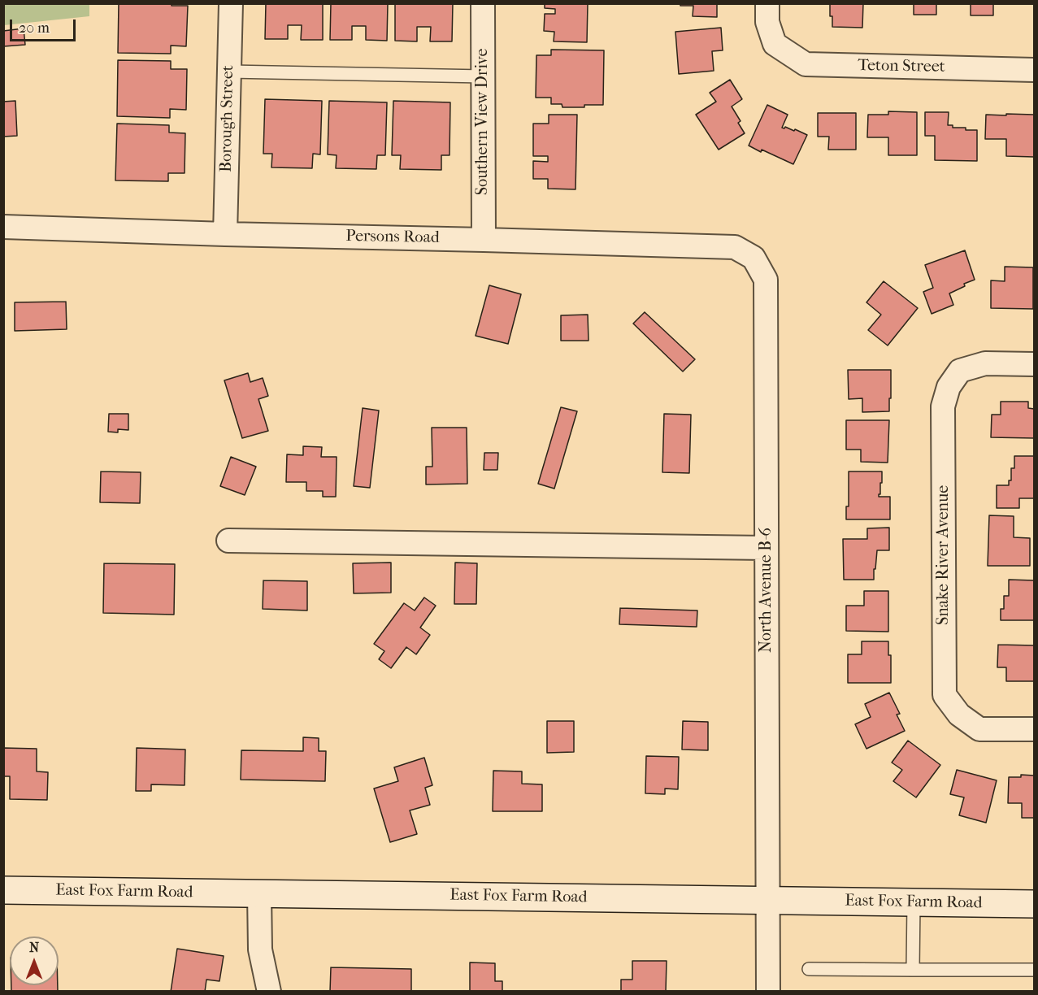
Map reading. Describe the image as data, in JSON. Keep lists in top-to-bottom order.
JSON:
{
  "streets": {
    "main road": ["East Fox Farm Road"],
    "street": [
      "Teton Street",
      "Borough Street",
      "Southern View Drive",
      "Persons Road",
      "Snake River Avenue",
      "North Avenue B-6"
    ]
  },
  "crossings": [
    ["Borough Street", "Persons Road"],
    ["Southern View Drive", "Persons Road"],
    ["Persons Road", "North Avenue B-6"],
    ["North Avenue B-6", "East Fox Farm Road"]
  ],
  "scale_bar": "20 m",
  "north": "top"
}
